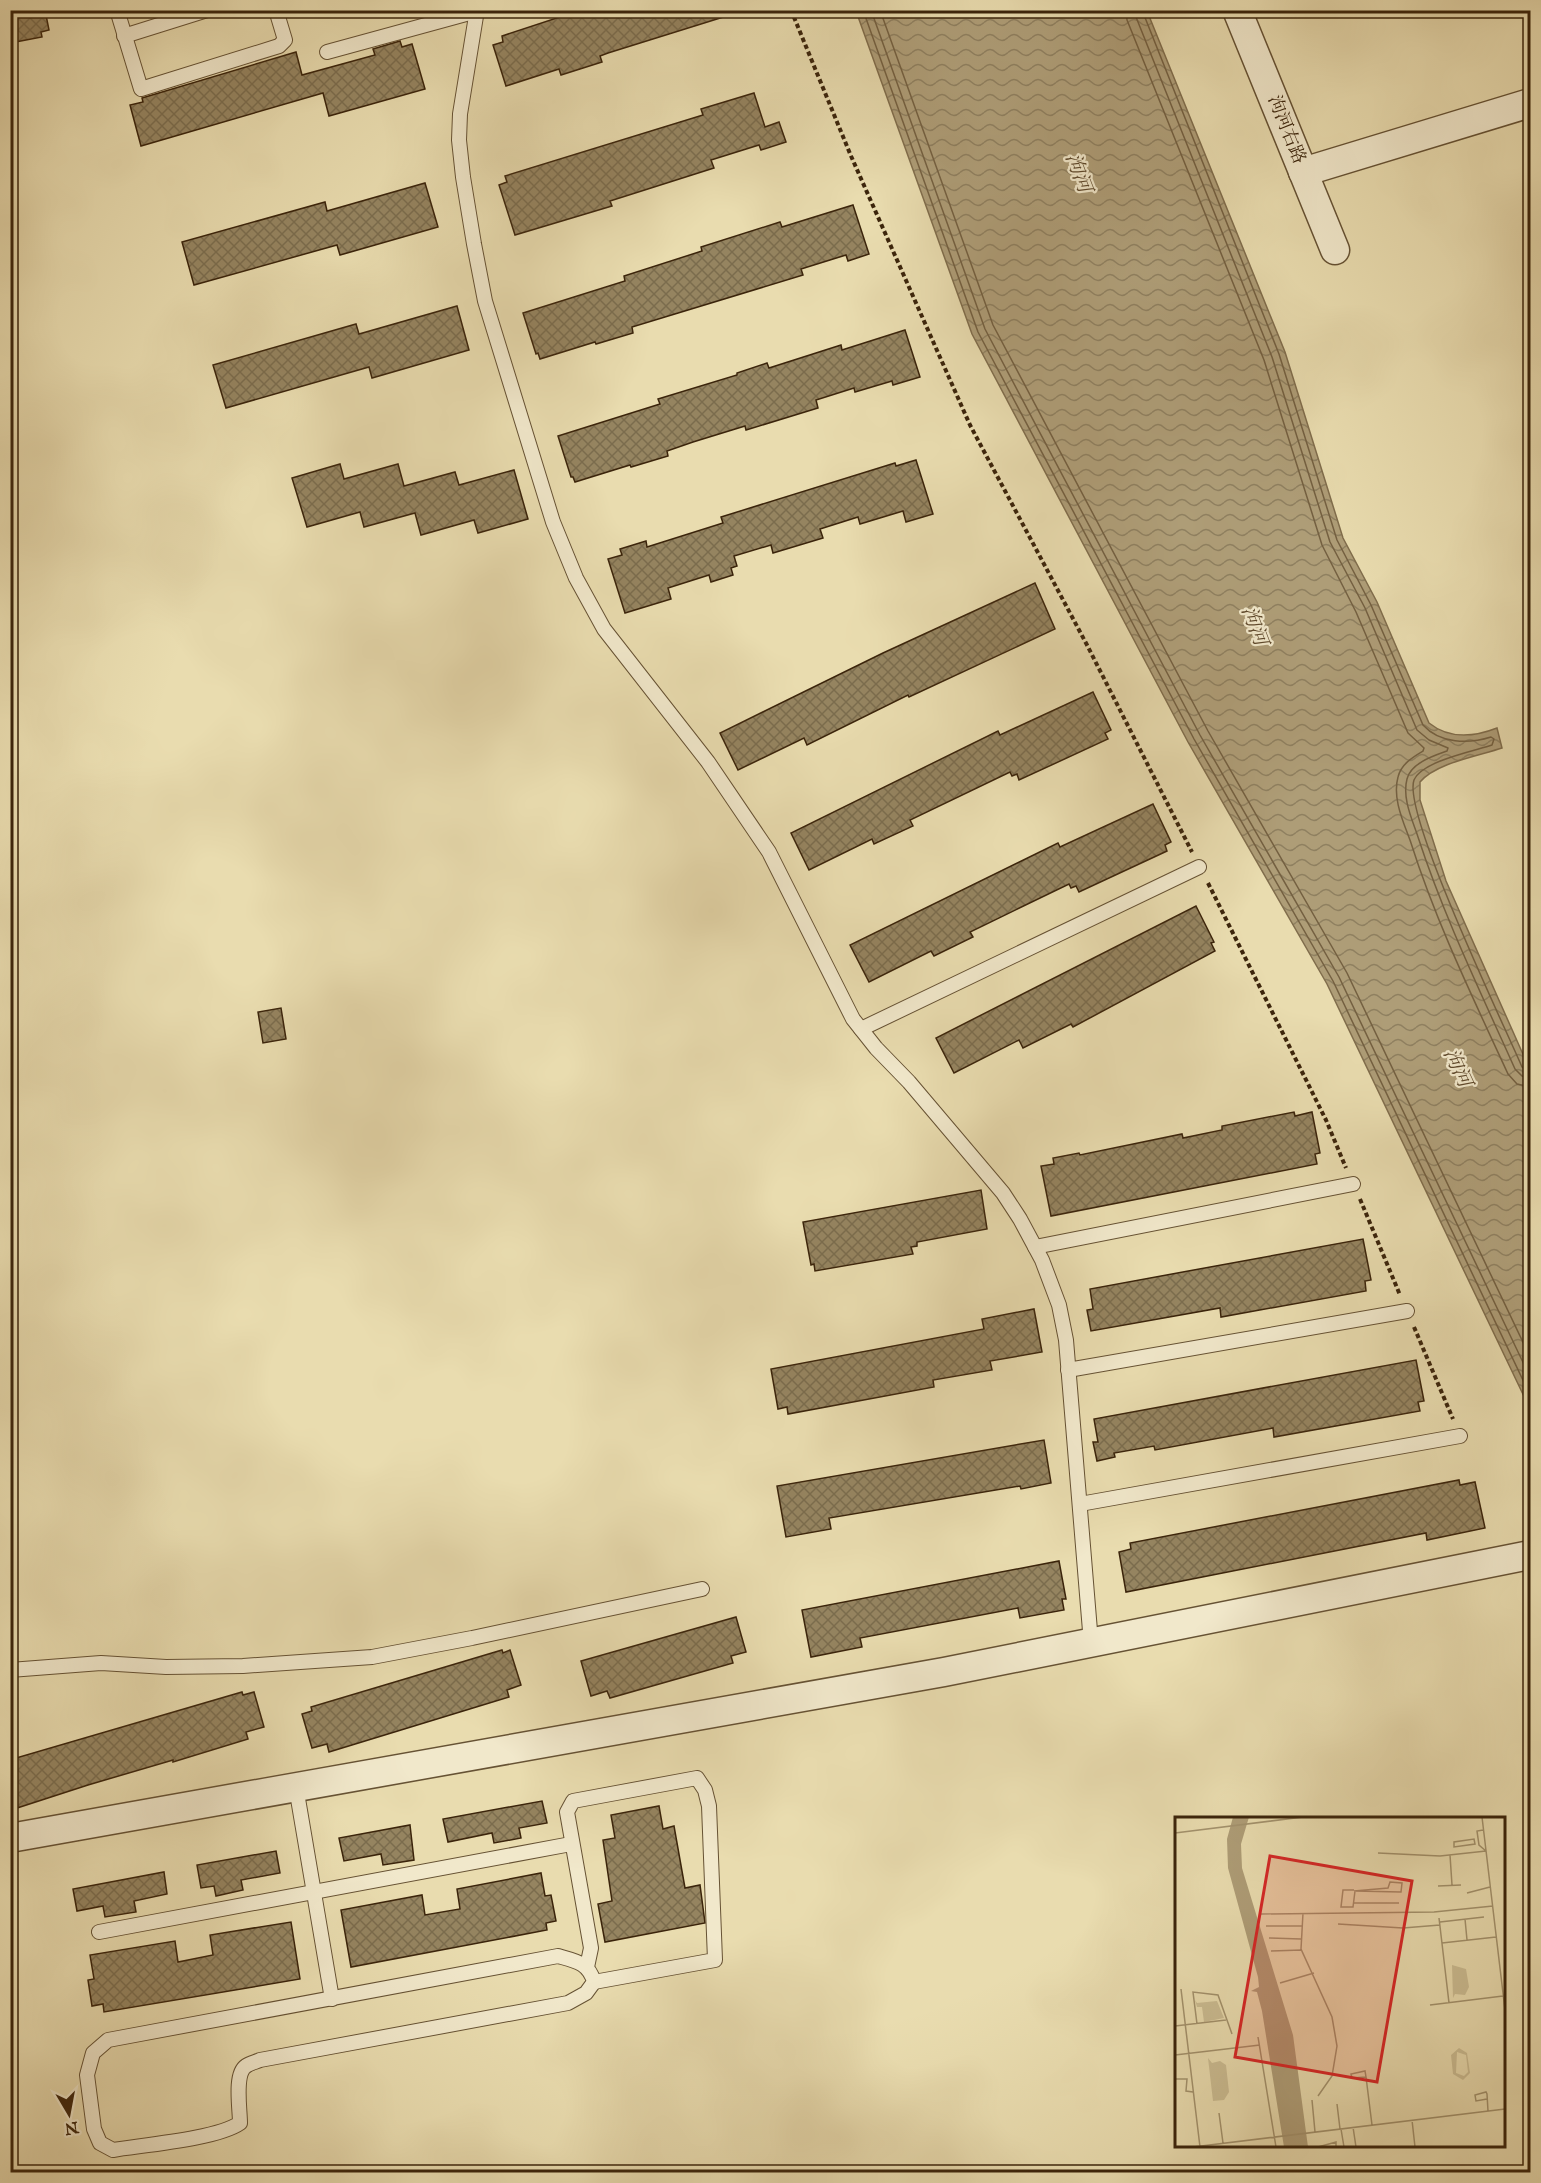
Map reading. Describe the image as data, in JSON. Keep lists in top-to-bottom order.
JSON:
{
  "streets": {
    "street": ["泃河右路"]
  },
  "water": ["泃河"],
  "north": "bottom"
}
